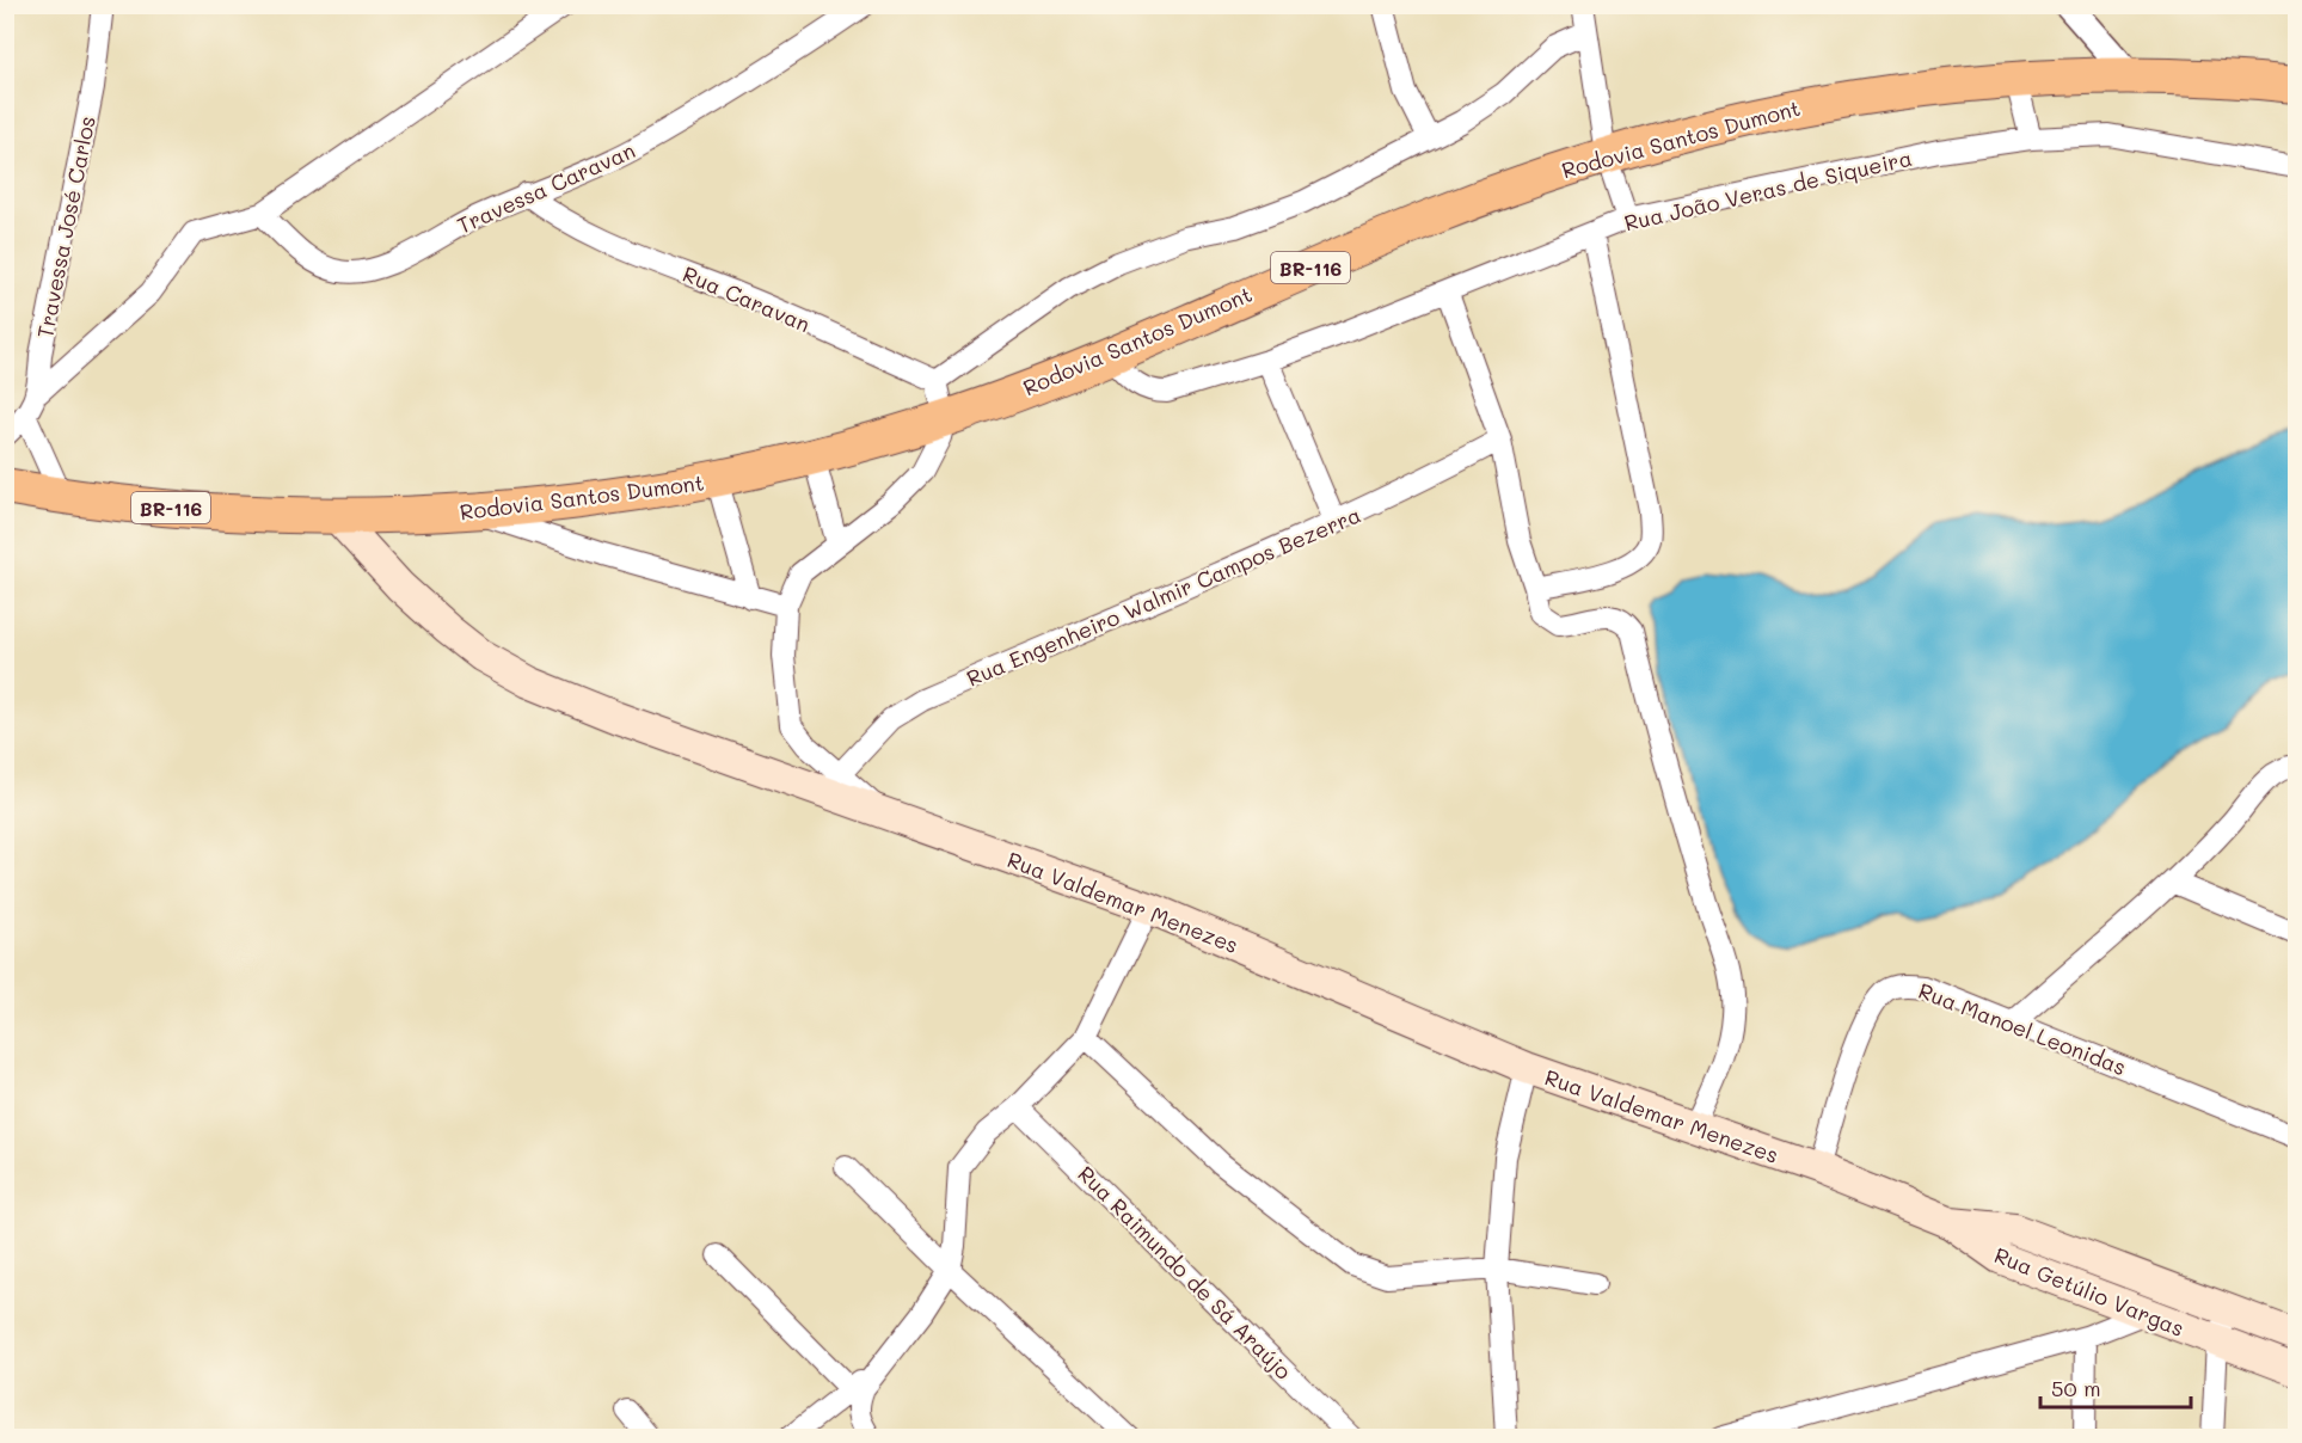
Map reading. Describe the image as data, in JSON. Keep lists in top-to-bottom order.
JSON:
{
  "streets": {
    "highway": ["Rodovia Santos Dumont", "BR-116"],
    "main road": ["Rua Valdemar Menezes", "Rua Getúlio Vargas"],
    "street": [
      "Travessa Caravan",
      "Rua João Veras de Siqueira",
      "Travessa José Carlos",
      "Rua Caravan",
      "Rua Engenheiro Walmir Campos Bezerra",
      "Rua Manoel Leonidas",
      "Rua Raimundo de Sá Araújo"
    ]
  },
  "crossings": [
    ["Rodovia Santos Dumont", "Rua João Veras de Siqueira"],
    ["Rodovia Santos Dumont", "Rua Valdemar Menezes"],
    ["Travessa Caravan", "Rua Caravan"],
    ["Rua Valdemar Menezes", "Rua Manoel Leonidas"],
    ["Rua Valdemar Menezes", "Rua Getúlio Vargas"]
  ],
  "scale_bar": "50 m"
}
